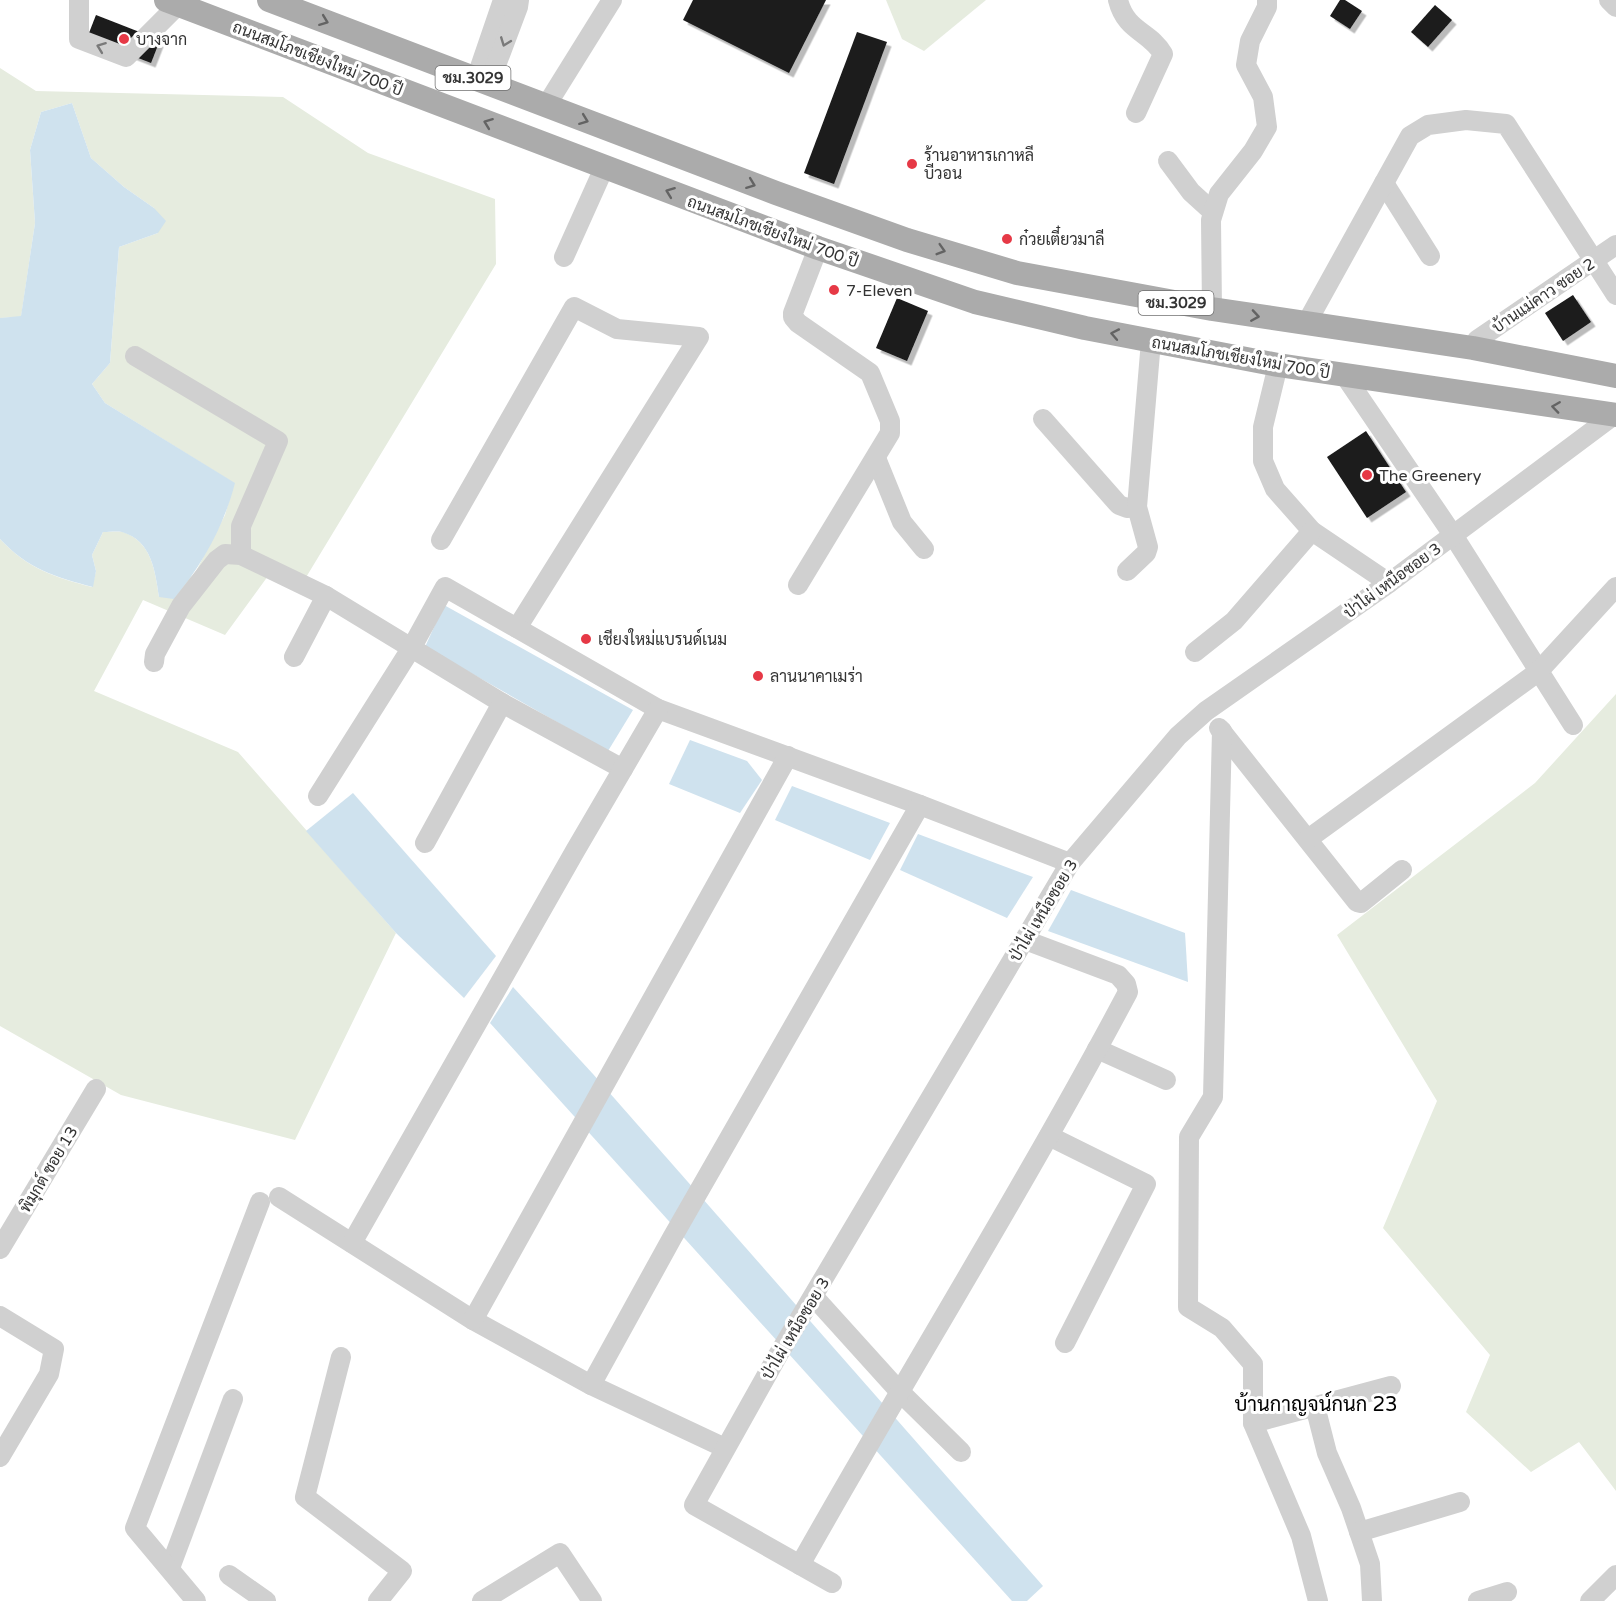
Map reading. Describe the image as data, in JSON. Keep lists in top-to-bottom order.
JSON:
{
  "streets": {
    "main road": ["ถนนสมโภชเชียงใหม่ 700 ปี", "ชม.3029"],
    "street": ["บ้านแม่คาว ซอย 2", "ป่าไผ่ เหนือซอย 3", "พิมุกต์ ซอย 13"]
  },
  "crossings": [
    ["ถนนสมโภชเชียงใหม่ 700 ปี", "ป่าไผ่ เหนือซอย 3"],
    ["ชม.3029", "บ้านแม่คาว ซอย 2"]
  ],
  "districts": ["บ้านกาญจน์กนก 23"],
  "places": [
    "บางจาก",
    "ร้านอาหารเกาหลี บีวอน",
    "ก๋วยเตี๋ยวมาลี",
    "7-Eleven",
    "The Greenery",
    "เชียงใหม่แบรนด์เนม",
    "ลานนาคาเมร่า"
  ]
}
